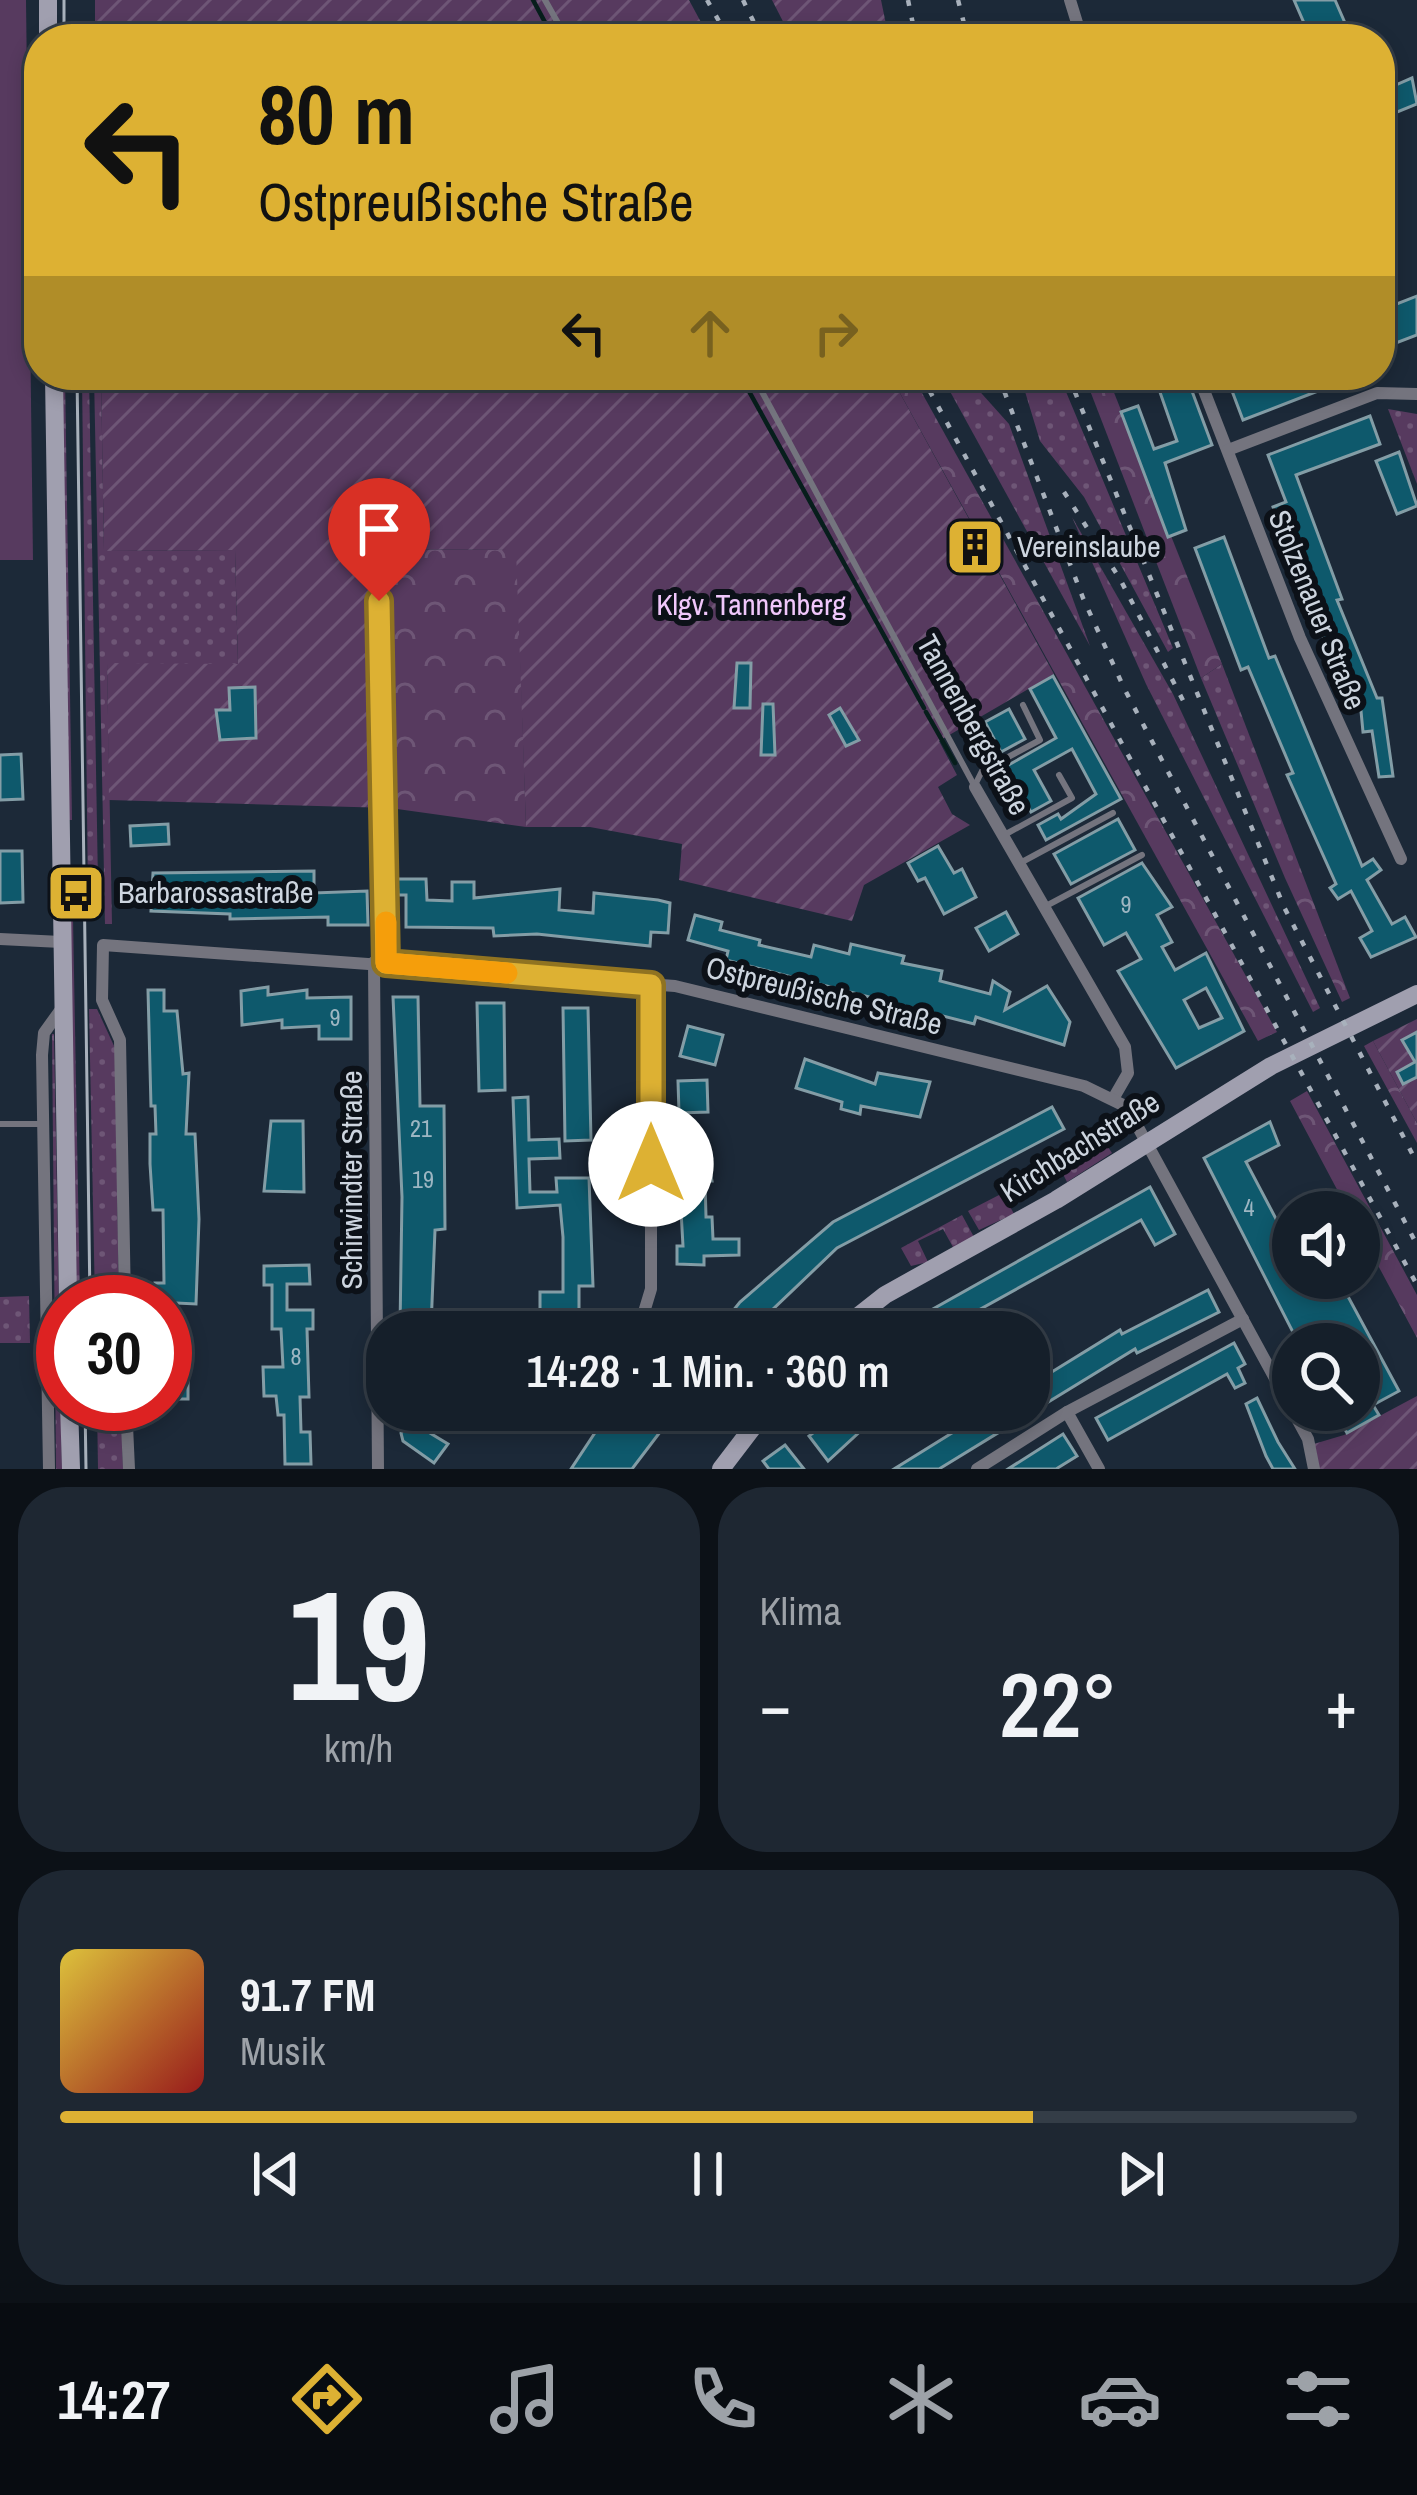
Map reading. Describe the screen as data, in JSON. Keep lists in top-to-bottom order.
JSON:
{
  "streets": {
    "main road": ["Kirchbachstraße"],
    "street": [
      "Stolzenauer Straße",
      "Tannenbergstraße",
      "Ostpreußische Straße",
      "Schirwindter Straße"
    ]
  },
  "crossings": [
    ["Tannenbergstraße", "Ostpreußische Straße"],
    ["Ostpreußische Straße", "Schirwindter Straße"]
  ],
  "parks": ["Klgv. Tannenberg"],
  "places": {
    "building": ["Vereinslaube"],
    "bus stop": ["Barbarossastraße"]
  },
  "house_numbers": [
    "9",
    "9",
    "21",
    "19",
    "4",
    "8"
  ],
  "page": {
    "turn": ["80 m", "Ostpreußische Straße"],
    "limit": "30",
    "trip": "14:28 · 1 Min. · 360 m",
    "tile": [
      ["19", "km/h"],
      "Klima"
    ],
    "heat": ["−", "22°", "+"],
    "song": ["91.7 FM", "Musik"],
    "tabs": "14:27"
  }
}
